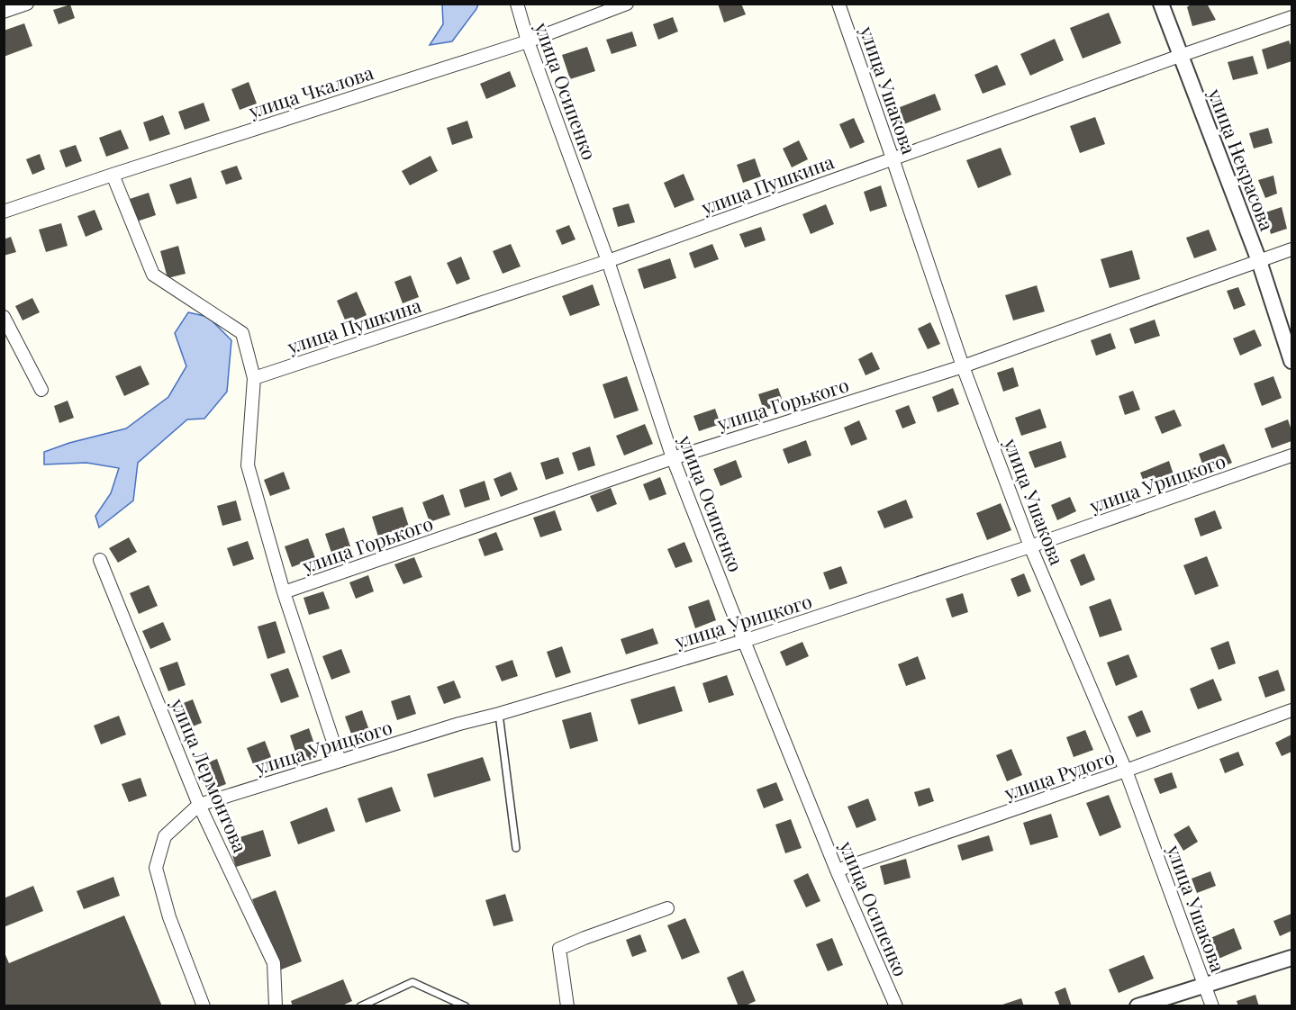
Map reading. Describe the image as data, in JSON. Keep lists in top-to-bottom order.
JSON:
{
  "streets": {
    "street": [
      "улица Ушакова",
      "улица Чкалова",
      "улица Осипенко",
      "улица Некрасова",
      "улица Пушкина",
      "улица Горького",
      "улица Урицкого",
      "улица Рудого",
      "улица Лермонтова"
    ]
  },
  "crossings": [
    ["улица Ушакова", "улица Пушкина"],
    ["улица Ушакова", "улица Горького"],
    ["улица Ушакова", "улица Урицкого"],
    ["улица Ушакова", "улица Рудого"],
    ["улица Чкалова", "улица Осипенко"],
    ["улица Осипенко", "улица Пушкина"],
    ["улица Осипенко", "улица Горького"],
    ["улица Осипенко", "улица Урицкого"],
    ["улица Осипенко", "улица Рудого"],
    ["улица Некрасова", "улица Пушкина"],
    ["улица Некрасова", "улица Горького"],
    ["улица Урицкого", "улица Лермонтова"]
  ]
}
